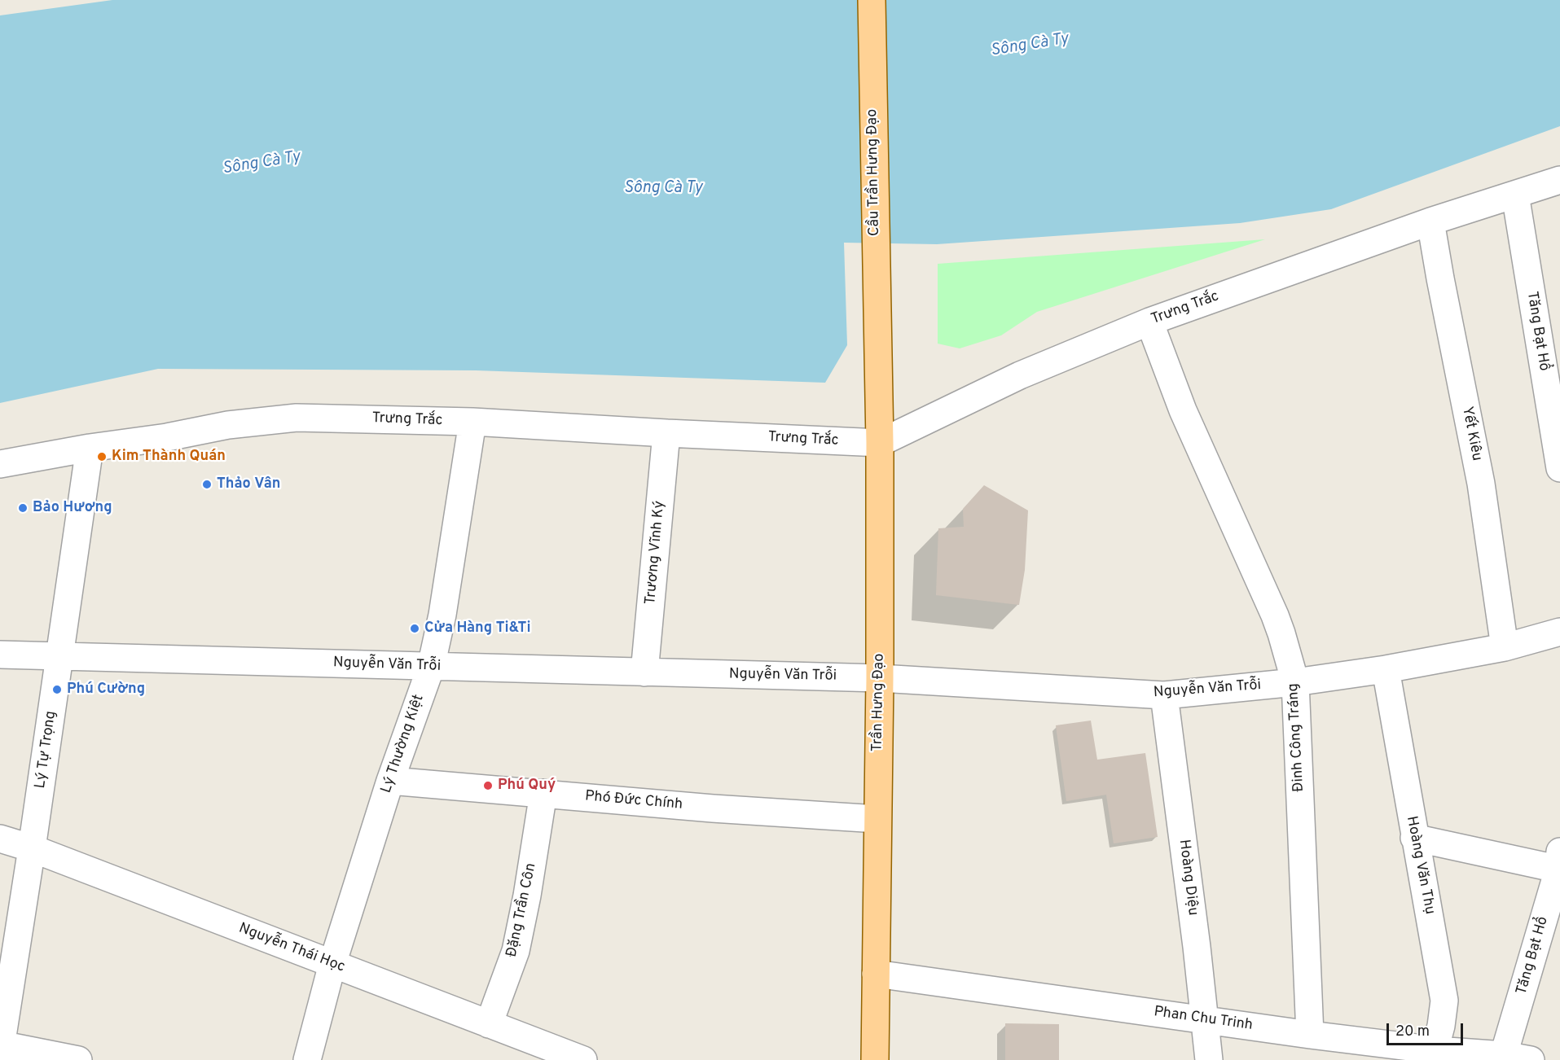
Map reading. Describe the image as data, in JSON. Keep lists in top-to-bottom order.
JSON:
{
  "streets": {
    "main road": ["Cầu Trần Hưng Đạo", "Trần Hưng Đạo"],
    "street": [
      "Trưng Trắc",
      "Tăng Bạt Hổ",
      "Yết Kiêu",
      "Trương Vĩnh Ký",
      "Nguyễn Văn Trỗi",
      "Đinh Công Tráng",
      "Lý Thường Kiệt",
      "Lý Tự Trọng",
      "Phó Đức Chính",
      "Hoàng Văn Thụ",
      "Hoàng Diệu",
      "Đặng Trần Côn",
      "Nguyễn Thái Học",
      "Phan Chu Trinh"
    ]
  },
  "crossings": [
    ["Cầu Trần Hưng Đạo", "Trần Hưng Đạo"],
    ["Trưng Trắc", "Tăng Bạt Hổ"],
    ["Trưng Trắc", "Yết Kiêu"],
    ["Trưng Trắc", "Trương Vĩnh Ký"],
    ["Trưng Trắc", "Trần Hưng Đạo"],
    ["Trưng Trắc", "Đinh Công Tráng"],
    ["Trưng Trắc", "Lý Thường Kiệt"],
    ["Trưng Trắc", "Lý Tự Trọng"],
    ["Tăng Bạt Hổ", "Phan Chu Trinh"],
    ["Yết Kiêu", "Nguyễn Văn Trỗi"],
    ["Trương Vĩnh Ký", "Nguyễn Văn Trỗi"],
    ["Nguyễn Văn Trỗi", "Trần Hưng Đạo"],
    ["Nguyễn Văn Trỗi", "Đinh Công Tráng"],
    ["Nguyễn Văn Trỗi", "Lý Thường Kiệt"],
    ["Nguyễn Văn Trỗi", "Lý Tự Trọng"],
    ["Nguyễn Văn Trỗi", "Hoàng Văn Thụ"],
    ["Nguyễn Văn Trỗi", "Hoàng Diệu"],
    ["Trần Hưng Đạo", "Phó Đức Chính"],
    ["Trần Hưng Đạo", "Phan Chu Trinh"],
    ["Đinh Công Tráng", "Phan Chu Trinh"],
    ["Lý Thường Kiệt", "Phó Đức Chính"],
    ["Lý Thường Kiệt", "Nguyễn Thái Học"],
    ["Lý Tự Trọng", "Nguyễn Thái Học"],
    ["Phó Đức Chính", "Đặng Trần Côn"],
    ["Hoàng Văn Thụ", "Phan Chu Trinh"],
    ["Hoàng Diệu", "Phan Chu Trinh"],
    ["Đặng Trần Côn", "Nguyễn Thái Học"]
  ],
  "water": ["Sông Cà Ty"],
  "places": [
    "Kim Thành Quán",
    "Thảo Vân",
    "Bảo Hương",
    "Cửa Hàng Ti&Ti",
    "Phú Cường",
    "Phú Quý"
  ],
  "scale_bar": "20 m"
}
